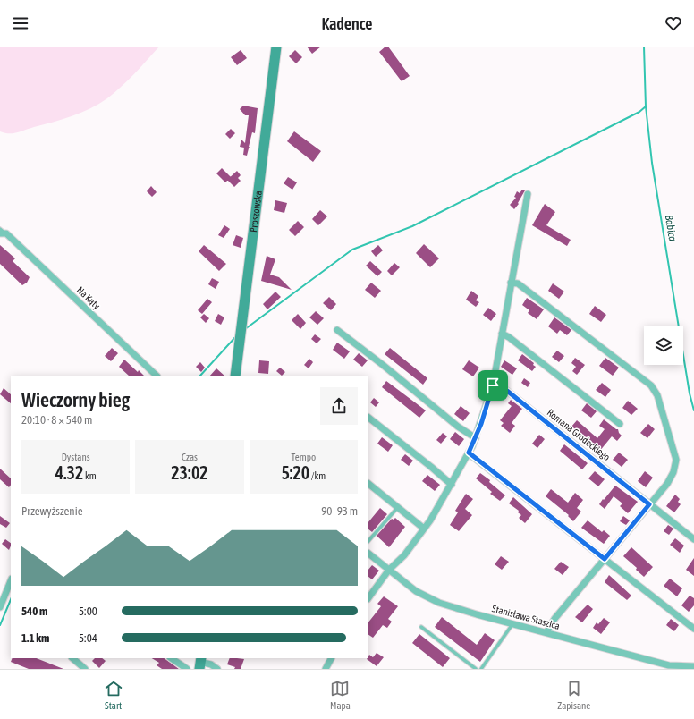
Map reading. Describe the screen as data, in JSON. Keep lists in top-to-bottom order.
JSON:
{
  "streets": {
    "main road": ["Proszowska"],
    "street": ["Na Kąty", "Romana Grodeckiego", "Stanisława Staszica"]
  },
  "water": ["Babica"],
  "page": {
    "header": "Kadence",
    "heading": ["Wieczorny bieg", "20:10 · 8 × 540 m"],
    "stats": [
      ["Dystans", "4.32 km"],
      ["Czas", "23:02"],
      ["Tempo", "5:20 /km"]
    ],
    "chart": ["Przewyższenie", "90–93 m"],
    "list": [
      {
        "name": "540 m",
        "note": "5:00"
      },
      {
        "name": "1.1 km",
        "note": "5:04"
      }
    ],
    "tabs": ["Start", "Mapa", "Zapisane"]
  }
}
